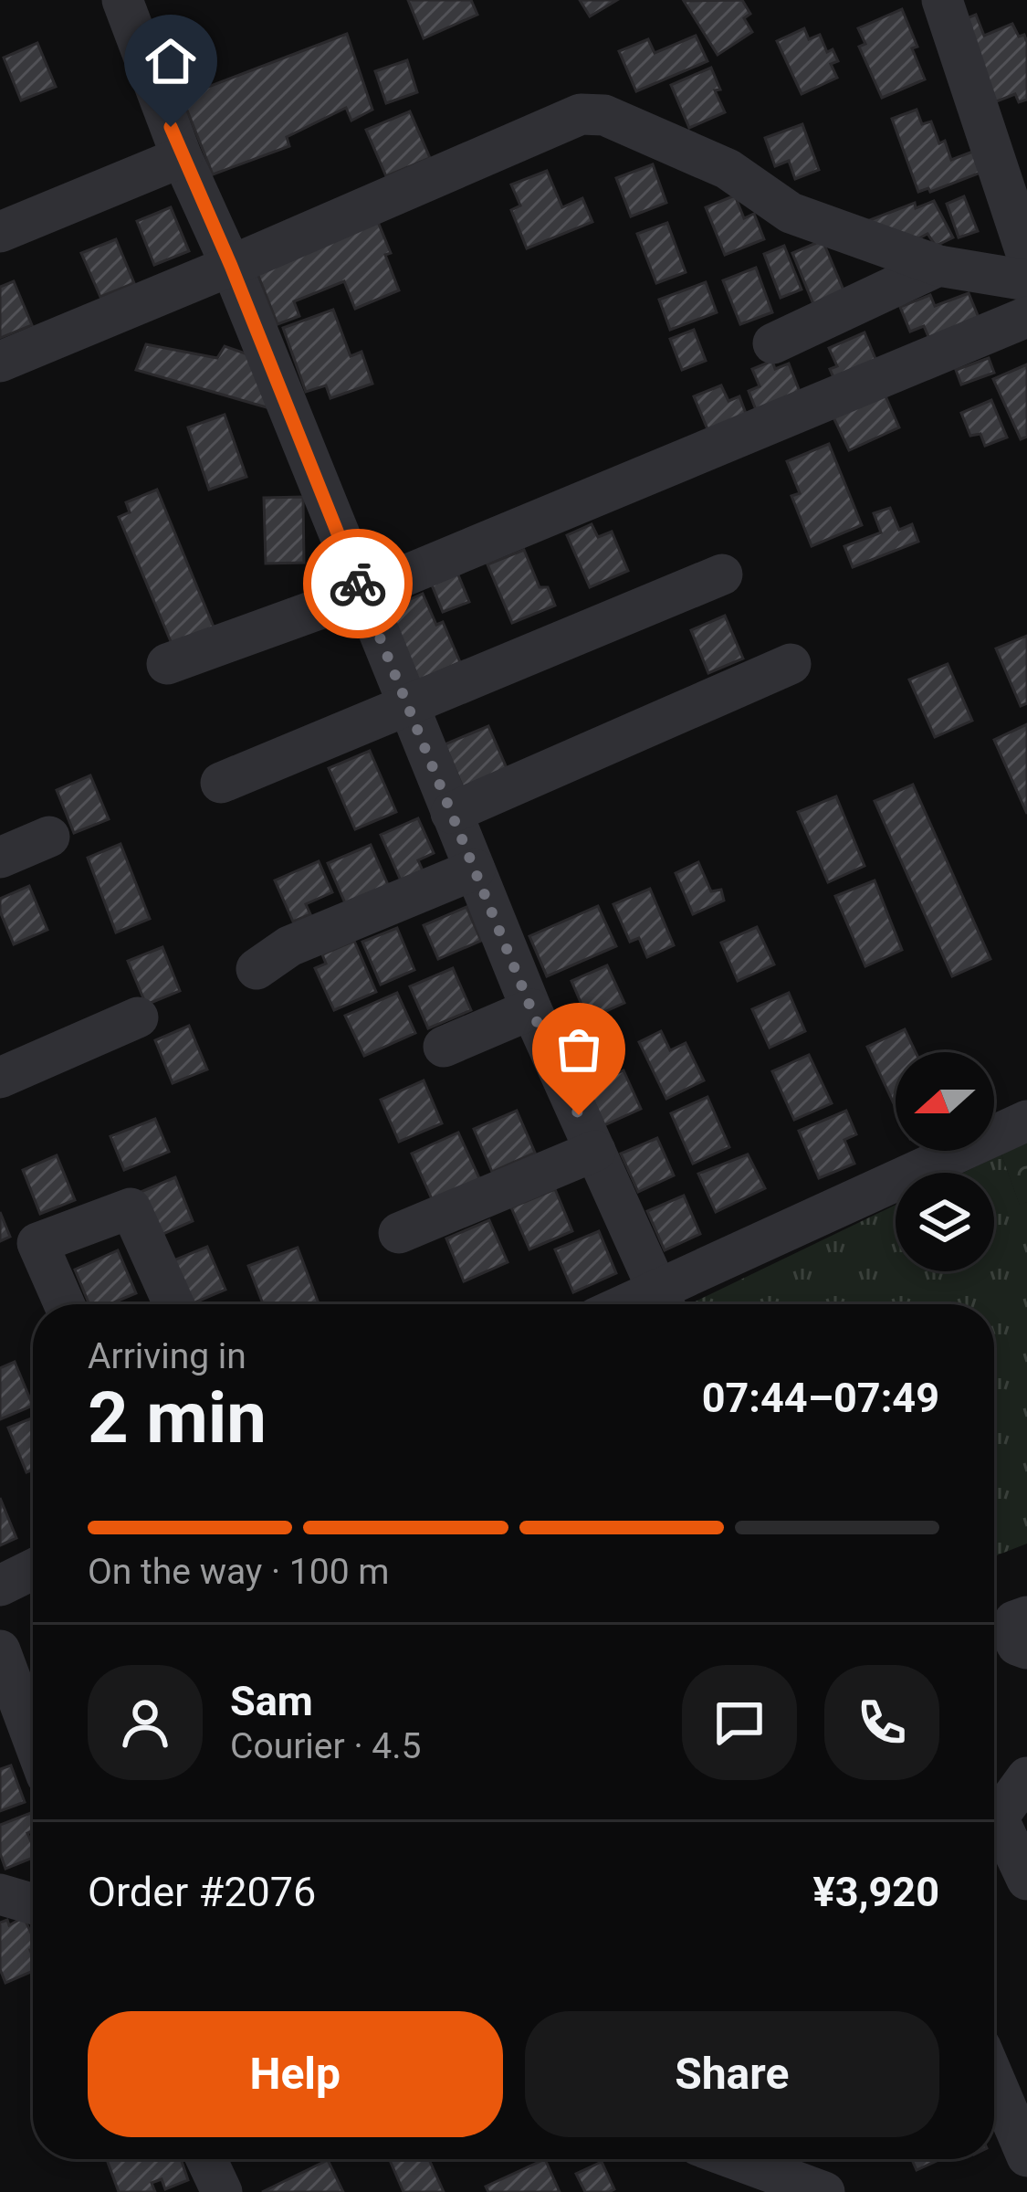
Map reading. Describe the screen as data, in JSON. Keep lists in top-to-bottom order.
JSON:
{
  "north": "left",
  "page": {
    "heading": ["2 min", "Arriving in", "07:44–07:49"],
    "panel": [
      "Sam",
      "Courier · 4.5",
      "Order #2076",
      "¥3,920"
    ],
    "bar": "On the way · 100 m",
    "buttons": ["Help", "Share"]
  }
}
